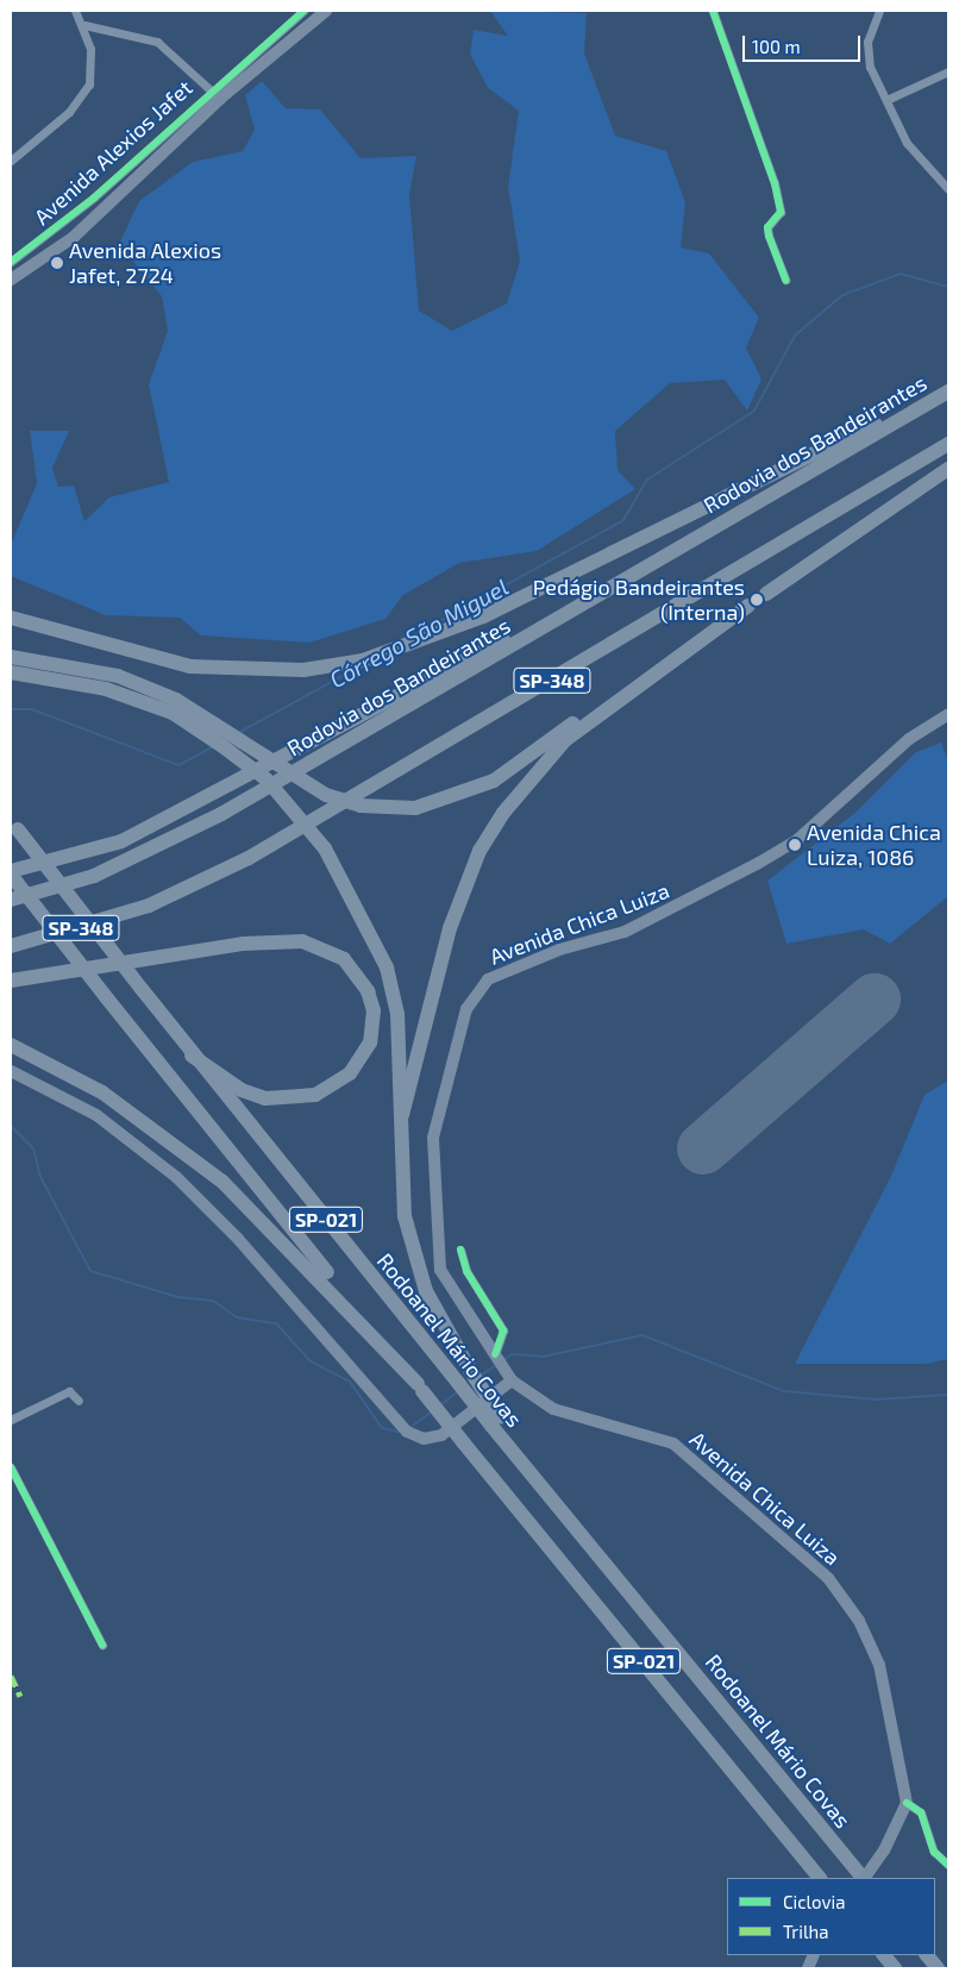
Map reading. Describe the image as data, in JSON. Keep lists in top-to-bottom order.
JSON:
{
  "streets": {
    "highway": [
      "Rodovia dos Bandeirantes",
      "SP-348",
      "SP-021",
      "Rodoanel Mário Covas"
    ],
    "main road": ["Avenida Alexios Jafet", "Avenida Chica Luiza"]
  },
  "water": ["Córrego São Miguel"],
  "places": ["Avenida Alexios Jafet, 2724", "Pedágio Bandeirantes (Interna)", "Avenida Chica Luiza, 1086"],
  "legend": ["Ciclovia", "Trilha"],
  "scale_bar": "100 m"
}
